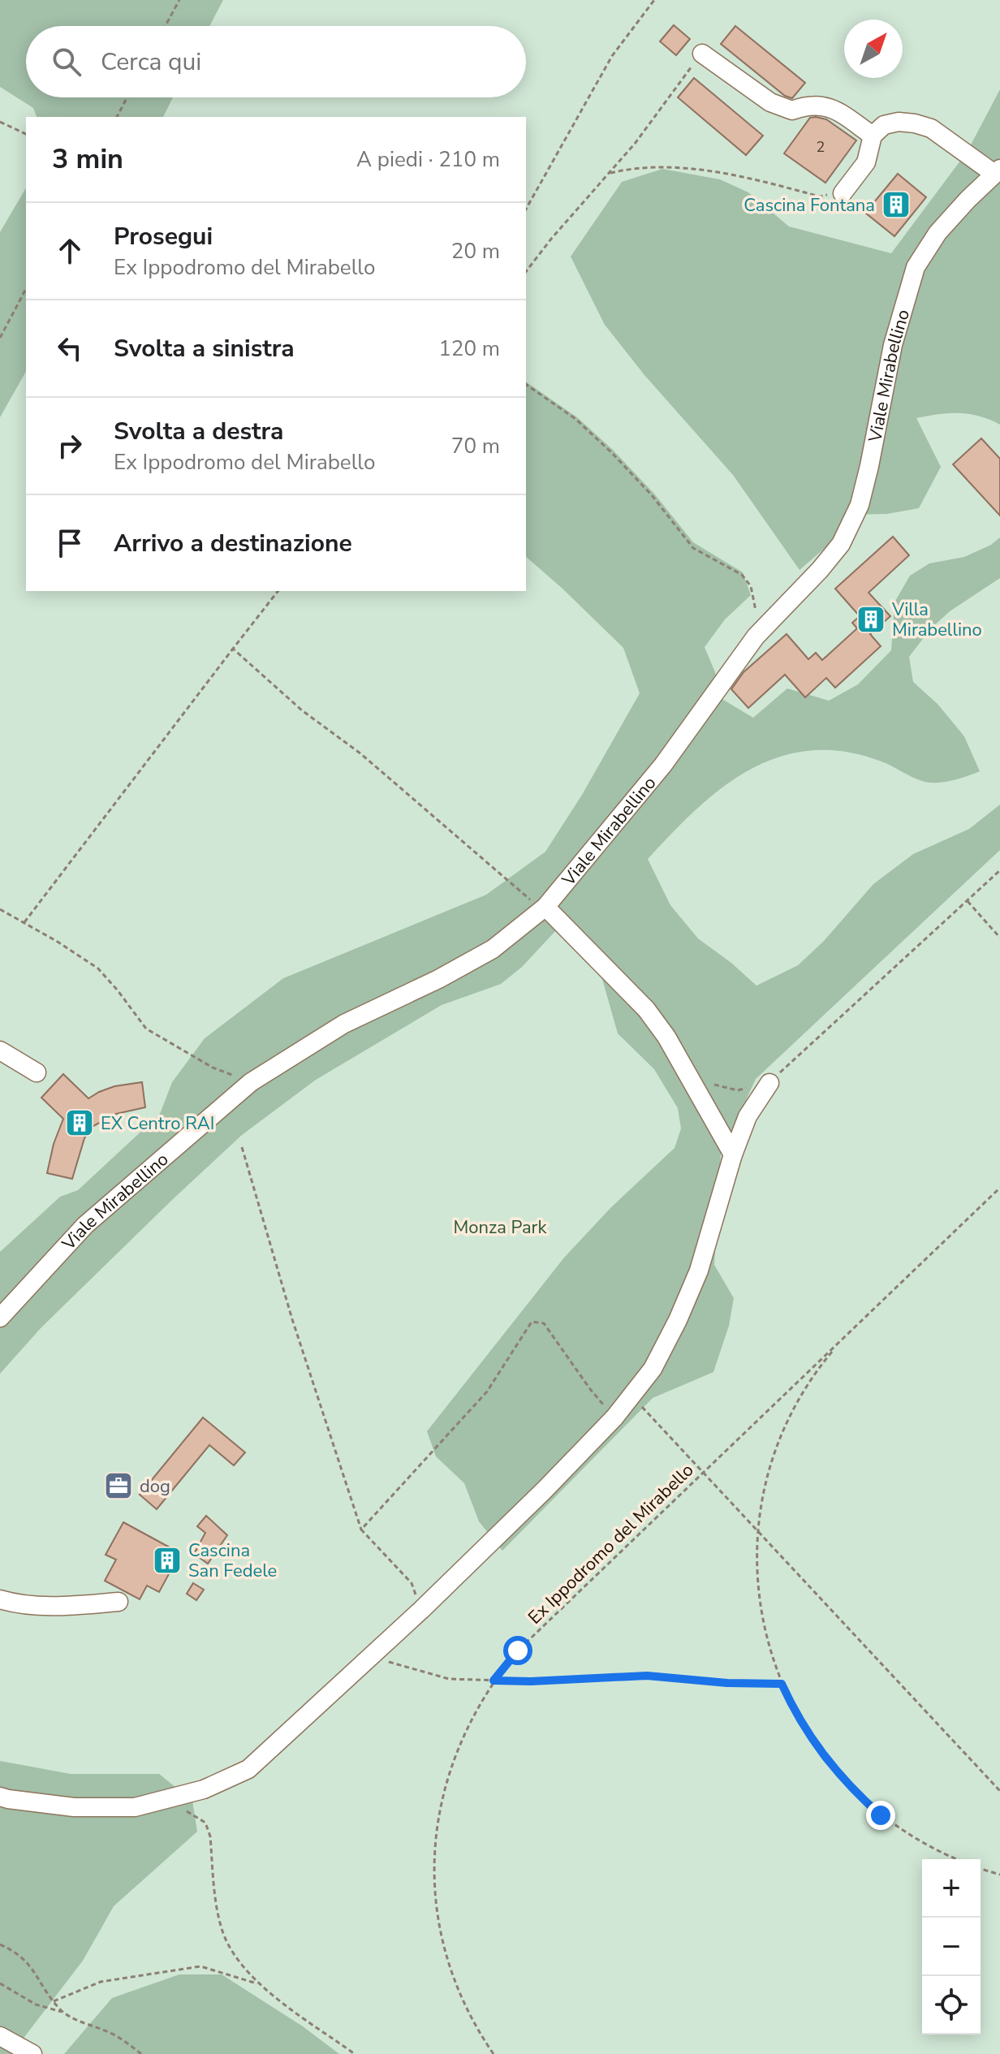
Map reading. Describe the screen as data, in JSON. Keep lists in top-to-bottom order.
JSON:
{
  "streets": {
    "lane": ["Viale Mirabellino"],
    "path": ["Ex Ippodromo del Mirabello"]
  },
  "parks": ["Monza Park"],
  "places": {
    "building": [
      "Cascina Fontana",
      "Villa Mirabellino",
      "EX Centro RAI",
      "Cascina San Fedele"
    ],
    "office": ["dog"]
  },
  "house_numbers": ["2"],
  "north": "top right",
  "page": {
    "search": "Cerca qui",
    "heading": ["3 min", "A piedi · 210 m"],
    "list": [
      ["Prosegui", "Ex Ippodromo del Mirabello", "20 m"],
      ["Svolta a sinistra", "120 m"],
      ["Svolta a destra", "Ex Ippodromo del Mirabello", "70 m"],
      "Arrivo a destinazione"
    ],
    "map_buttons": ["+", "−"]
  }
}
